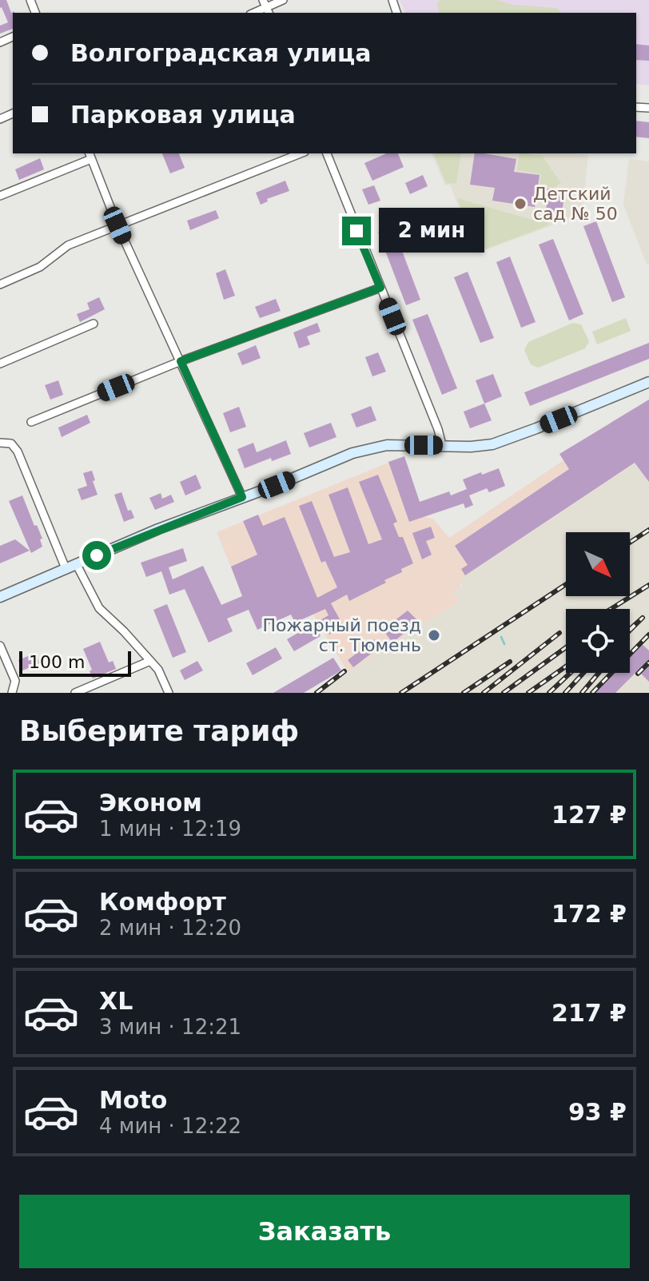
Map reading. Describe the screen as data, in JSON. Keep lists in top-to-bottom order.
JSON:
{
  "places": ["Детский сад № 50", "Пожарный поезд ст. Тюмень"],
  "scale_bar": "100 m",
  "north": "bottom right",
  "page": {
    "banner": ["Волгоградская улица", "Парковая улица"],
    "bubble": "2 мин",
    "scale": "100 m",
    "heading": "Выберите тариф",
    "list": [
      {
        "name": "Эконом",
        "note": "1 мин · 12:19",
        "value": "127 ₽"
      },
      {
        "name": "Комфорт",
        "note": "2 мин · 12:20",
        "value": "172 ₽"
      },
      {
        "name": "XL",
        "note": "3 мин · 12:21",
        "value": "217 ₽"
      },
      {
        "name": "Moto",
        "note": "4 мин · 12:22",
        "value": "93 ₽"
      }
    ],
    "buttons": "Заказать"
  }
}
